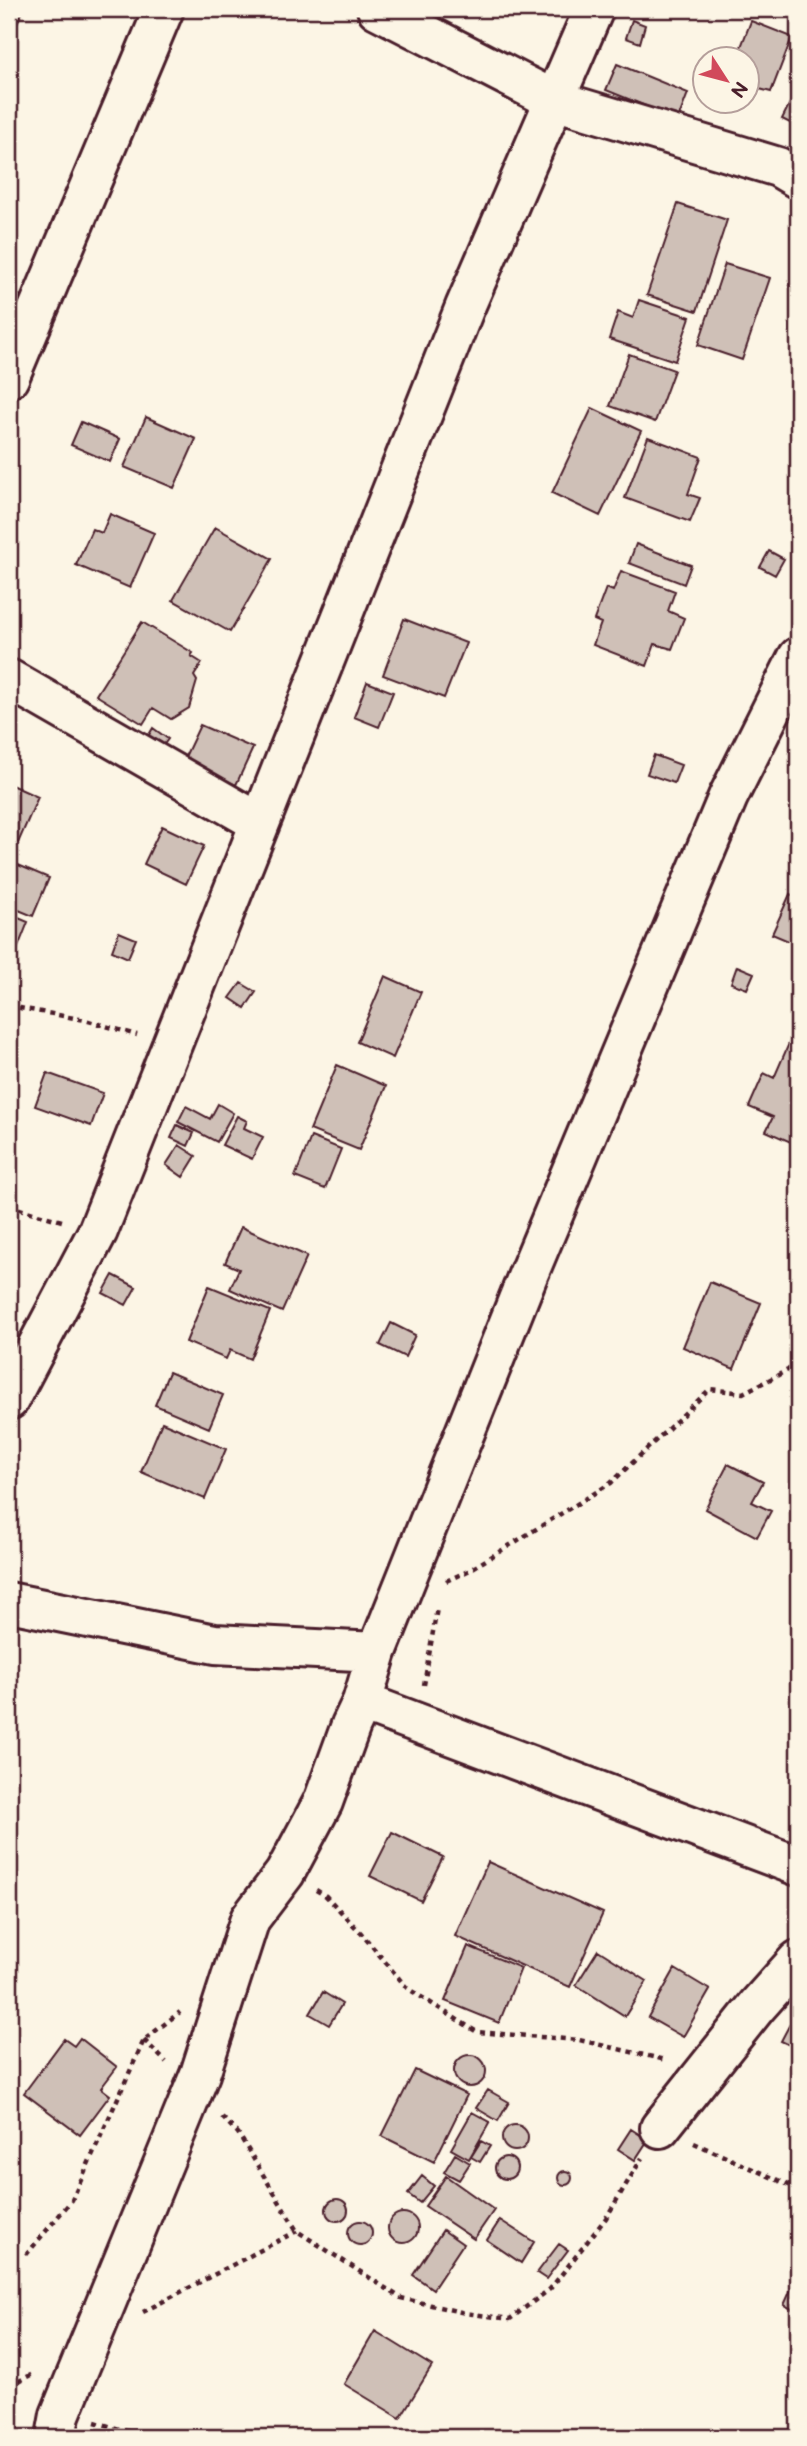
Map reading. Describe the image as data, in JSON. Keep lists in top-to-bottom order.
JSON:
{
  "north": "bottom right"
}
